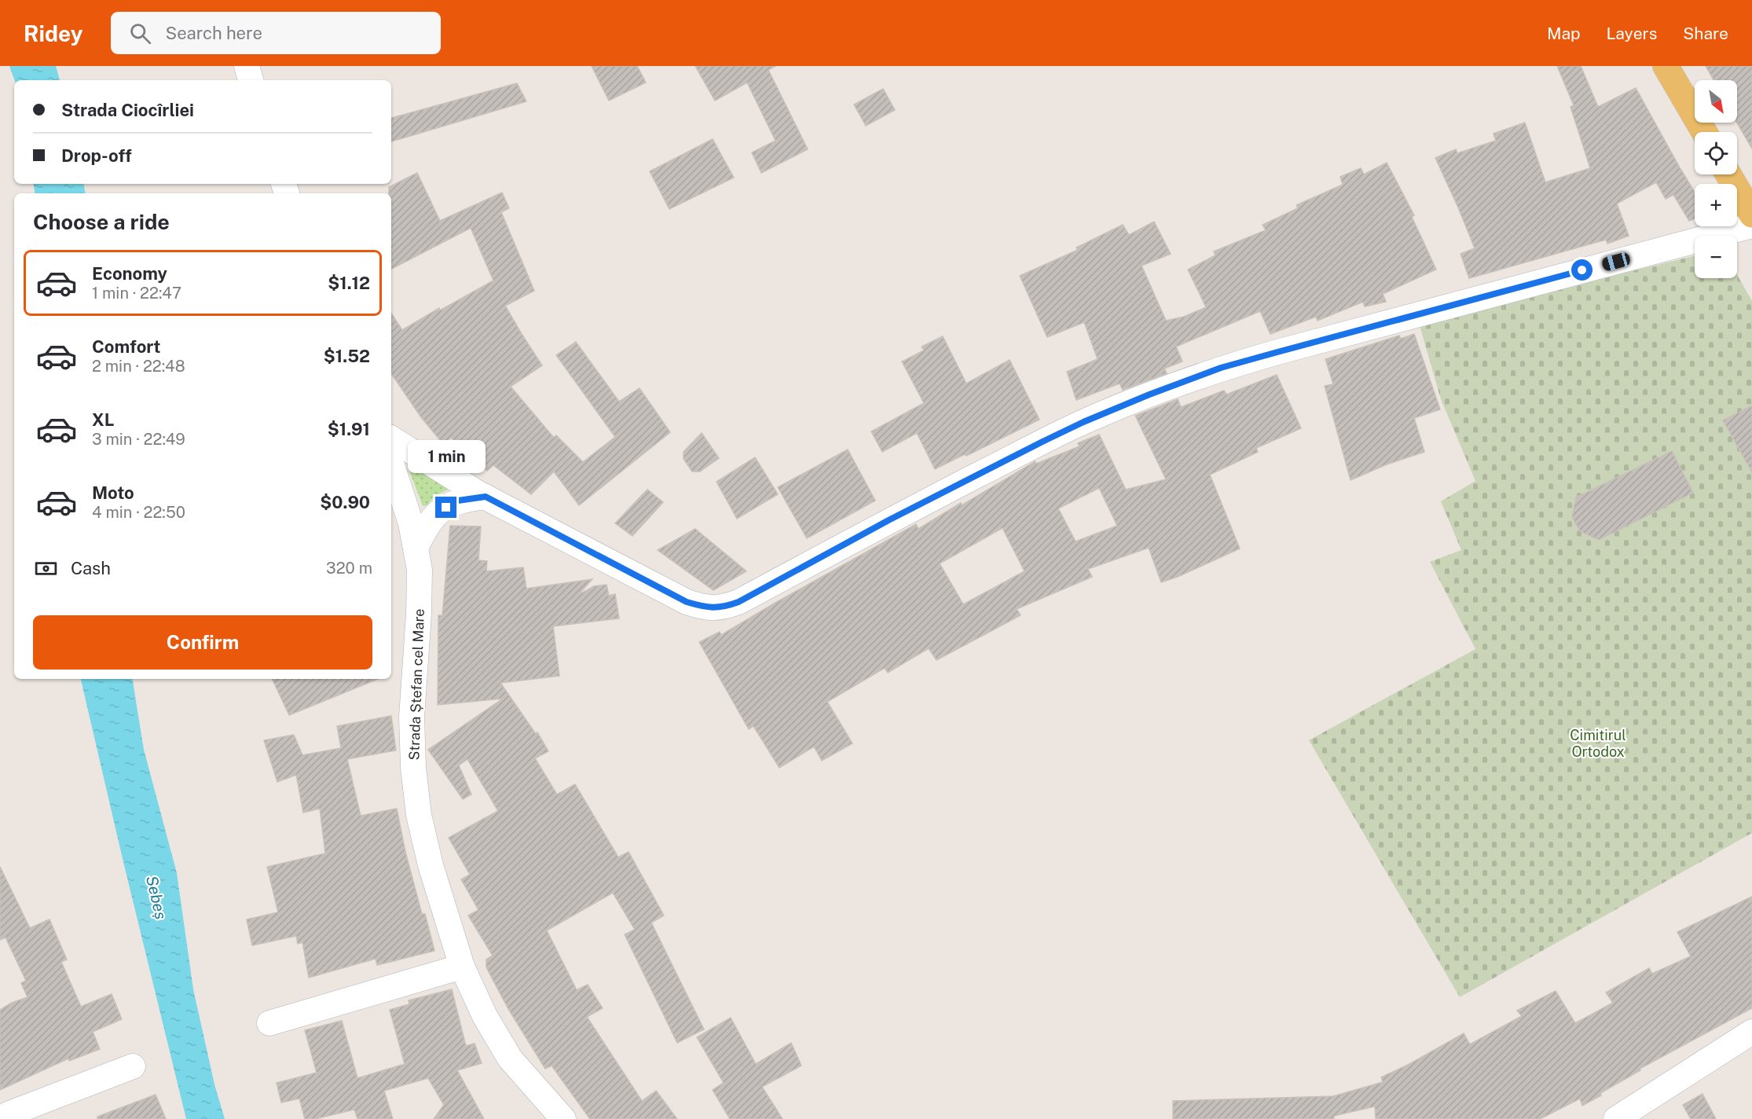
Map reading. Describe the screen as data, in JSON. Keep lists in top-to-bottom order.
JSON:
{
  "streets": {
    "street": ["Strada Ștefan cel Mare"]
  },
  "water": ["Sebeș"],
  "parks": ["Cimitirul Ortodox"],
  "north": "bottom right",
  "page": {
    "header": "Ridey",
    "search": "Search here",
    "nav": ["Map", "Layers", "Share"],
    "map_buttons": ["+", "−"],
    "banner": ["Strada Ciocîrliei", "Drop-off"],
    "heading": "Choose a ride",
    "list": [
      {
        "name": "Economy",
        "note": "1 min · 22:47",
        "value": "$1.12"
      },
      {
        "name": "Comfort",
        "note": "2 min · 22:48",
        "value": "$1.52"
      },
      {
        "name": "XL",
        "note": "3 min · 22:49",
        "value": "$1.91"
      },
      {
        "name": "Moto",
        "note": "4 min · 22:50",
        "value": "$0.90"
      }
    ],
    "bubble": "1 min",
    "pay": ["Cash", "320 m"],
    "buttons": "Confirm"
  }
}
